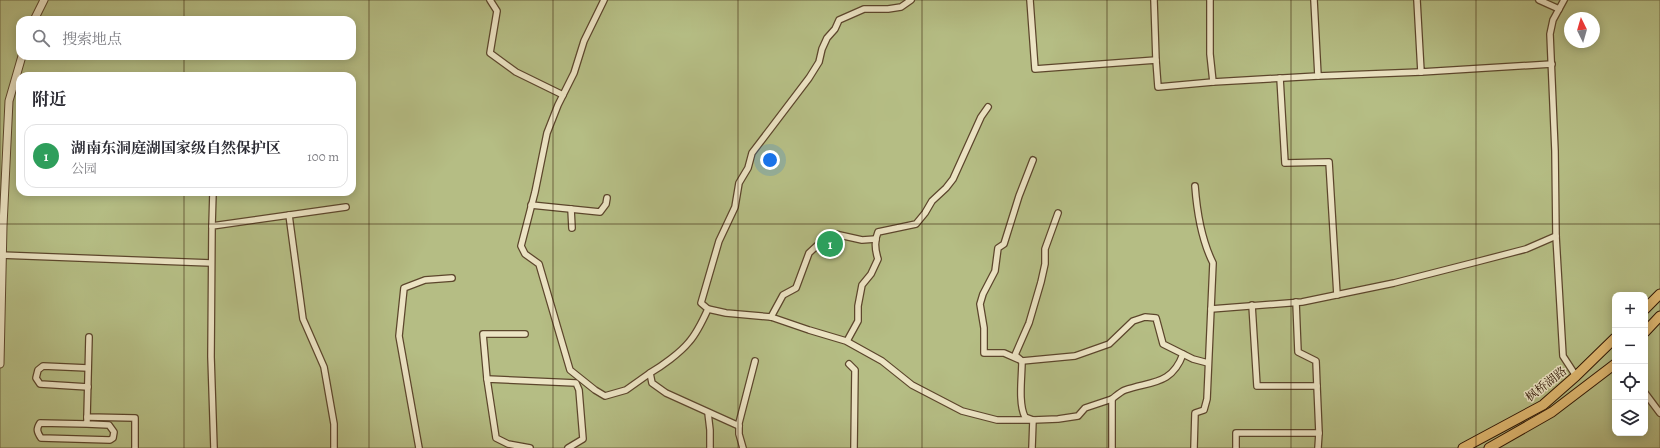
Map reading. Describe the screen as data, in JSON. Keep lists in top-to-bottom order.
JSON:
{
  "streets": {
    "main road": ["枫桥湖路"]
  },
  "north": "top",
  "page": {
    "search": "搜索地点",
    "heading": "附近",
    "list": [
      {
        "mark": "1",
        "name": "湖南东洞庭湖国家级自然保护区",
        "note": "公园",
        "value": "100 m"
      }
    ],
    "pins": "1",
    "map_buttons": ["+", "−"]
  }
}
